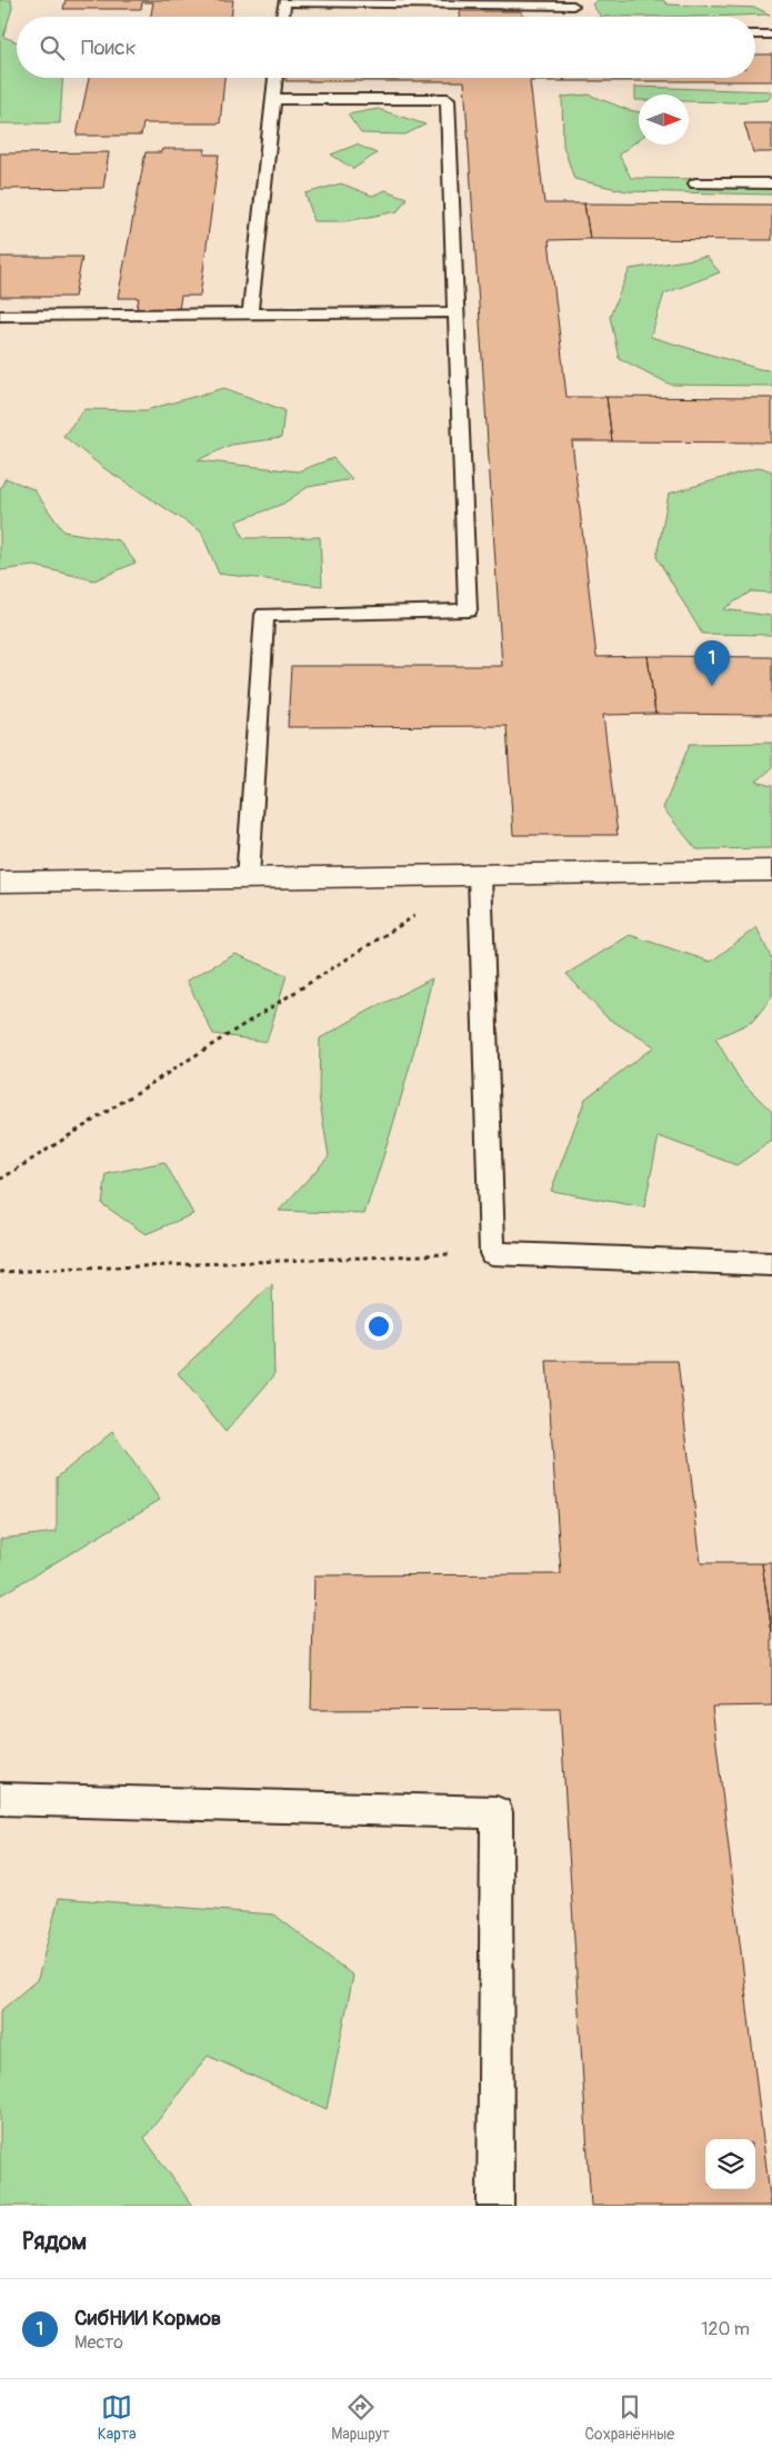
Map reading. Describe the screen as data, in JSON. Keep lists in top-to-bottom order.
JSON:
{
  "north": "right",
  "page": {
    "search": "Поиск",
    "pins": "1",
    "heading": "Рядом",
    "list": [
      {
        "mark": "1",
        "name": "СибНИИ Кормов",
        "note": "Место",
        "value": "120 m"
      }
    ],
    "nav": ["Карта", "Маршрут", "Сохранённые"]
  }
}
